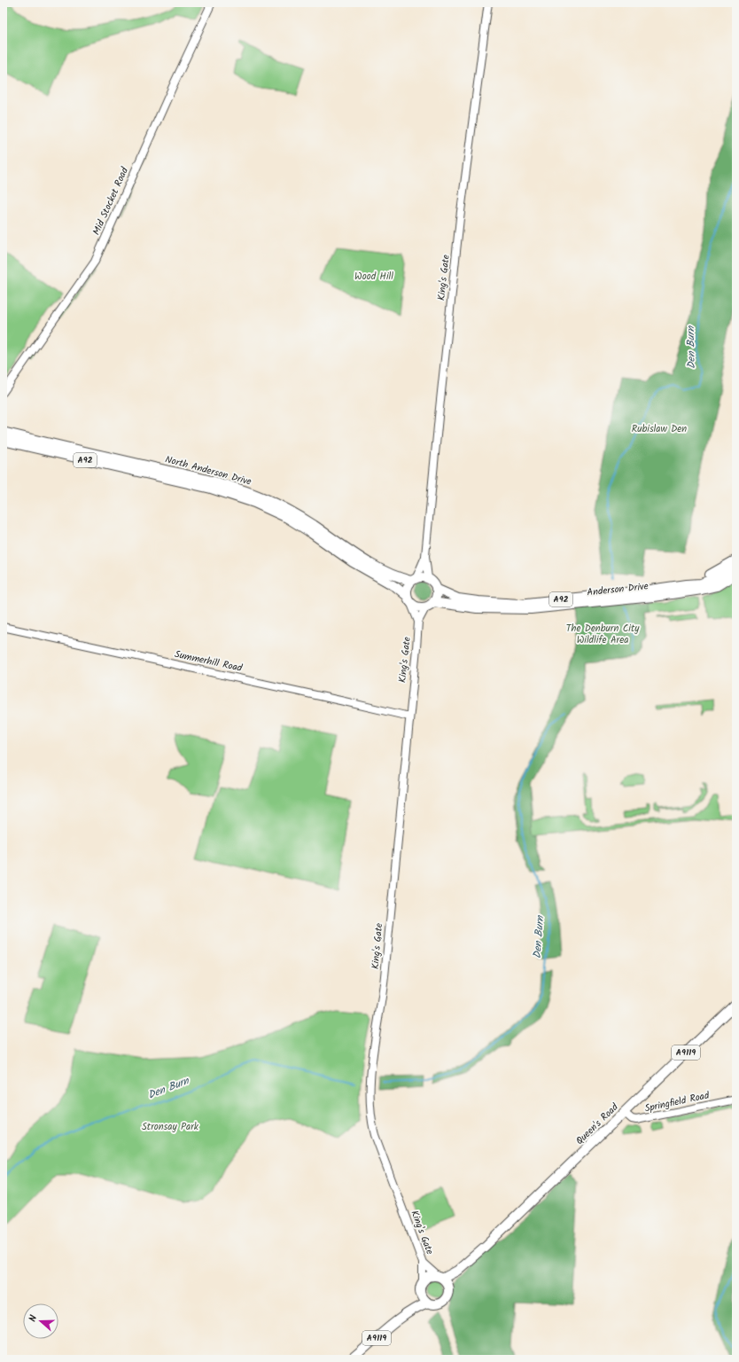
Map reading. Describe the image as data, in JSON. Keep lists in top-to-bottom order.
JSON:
{
  "streets": {
    "main road": [
      "A92",
      "North Anderson Drive",
      "Anderson Drive",
      "A9119",
      "Queen's Road"
    ],
    "street": [
      "Mid Stocket Road",
      "King's Gate",
      "Summerhill Road",
      "Springfield Road"
    ]
  },
  "crossings": [
    ["King's Gate", "A92"],
    ["King's Gate", "North Anderson Drive"],
    ["King's Gate", "Anderson Drive"],
    ["King's Gate", "Summerhill Road"],
    ["King's Gate", "A9119"],
    ["A92", "North Anderson Drive"],
    ["A92", "Anderson Drive"],
    ["North Anderson Drive", "Anderson Drive"],
    ["A9119", "Queen's Road"],
    ["Springfield Road", "Queen's Road"]
  ],
  "water": ["Den Burn"],
  "parks": [
    "Wood Hill",
    "Rubislaw Den",
    "The Denburn City Wildlife Area",
    "Stronsay Park"
  ],
  "north": "left"
}
